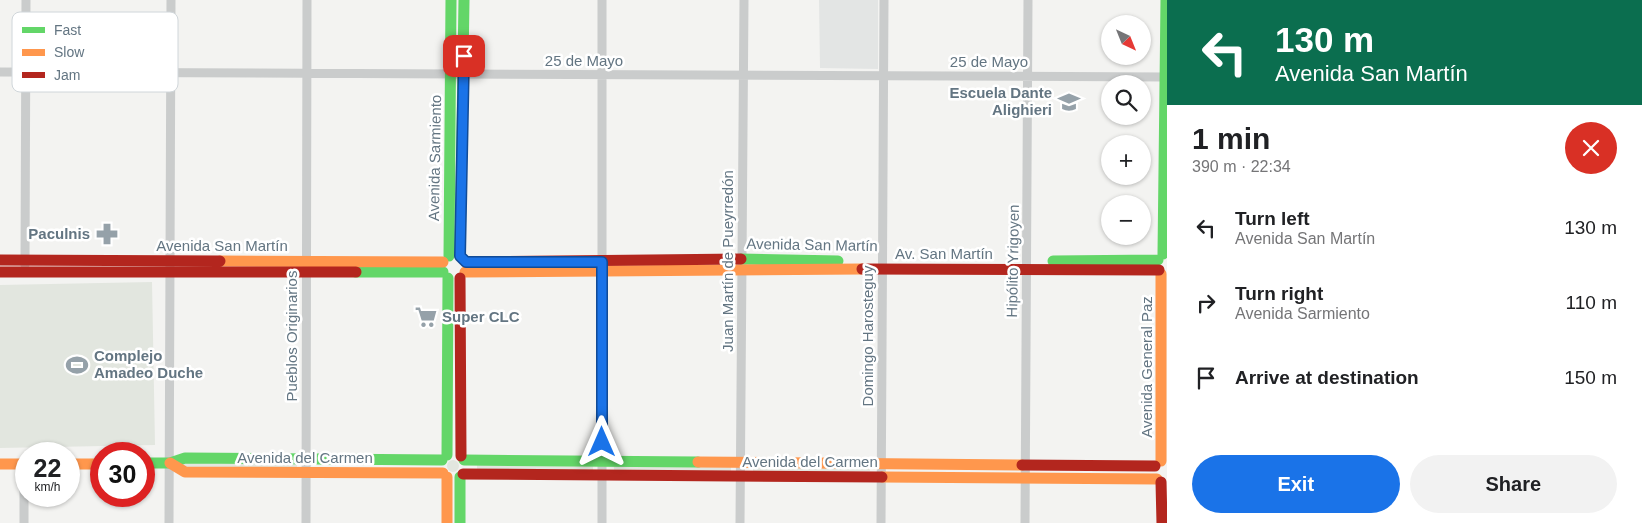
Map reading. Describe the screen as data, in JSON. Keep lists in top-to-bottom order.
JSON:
{
  "streets": {
    "main road": [
      "Avenida Sarmiento",
      "Avenida San Martín",
      "Avenida General Paz",
      "Avenida del Carmen"
    ],
    "street": [
      "25 de Mayo",
      "Juan Martín de Pueyrredón",
      "Hipólito Yrigoyen",
      "Pueblos Originarios",
      "Domingo Harosteguy"
    ]
  },
  "crossings": [
    ["25 de Mayo", "Avenida Sarmiento"],
    ["25 de Mayo", "Juan Martín de Pueyrredón"],
    ["25 de Mayo", "Hipólito Yrigoyen"],
    ["25 de Mayo", "Pueblos Originarios"],
    ["25 de Mayo", "Domingo Harosteguy"],
    ["25 de Mayo", "Avenida General Paz"],
    ["Avenida Sarmiento", "Avenida San Martín"],
    ["Avenida Sarmiento", "Avenida del Carmen"],
    ["Avenida San Martín", "Juan Martín de Pueyrredón"],
    ["Avenida San Martín", "Hipólito Yrigoyen"],
    ["Avenida San Martín", "Pueblos Originarios"],
    ["Avenida San Martín", "Domingo Harosteguy"],
    ["Avenida San Martín", "Avenida General Paz"],
    ["Juan Martín de Pueyrredón", "Avenida del Carmen"],
    ["Hipólito Yrigoyen", "Avenida del Carmen"],
    ["Pueblos Originarios", "Avenida del Carmen"],
    ["Domingo Harosteguy", "Avenida del Carmen"],
    ["Avenida General Paz", "Avenida del Carmen"]
  ],
  "places": {
    "school or university": ["Escuela Dante Alighieri"],
    "pharmacy": ["Paculnis"],
    "supermarket": ["Super CLC"],
    "sports": ["Complejo Amadeo Duche"]
  },
  "legend": ["Fast", "Slow", "Jam"],
  "north": "bottom right",
  "page": {
    "turn": ["130 m", "Avenida San Martín"],
    "map_buttons": ["+", "−"],
    "heading": ["1 min", "390 m · 22:34"],
    "list": [
      {
        "name": "Turn left",
        "note": "Avenida San Martín",
        "value": "130 m"
      },
      {
        "name": "Turn right",
        "note": "Avenida Sarmiento",
        "value": "110 m"
      },
      {
        "name": "Arrive at destination",
        "value": "150 m"
      }
    ],
    "speed": "22 km/h",
    "limit": "30",
    "buttons": ["Exit", "Share"]
  }
}
